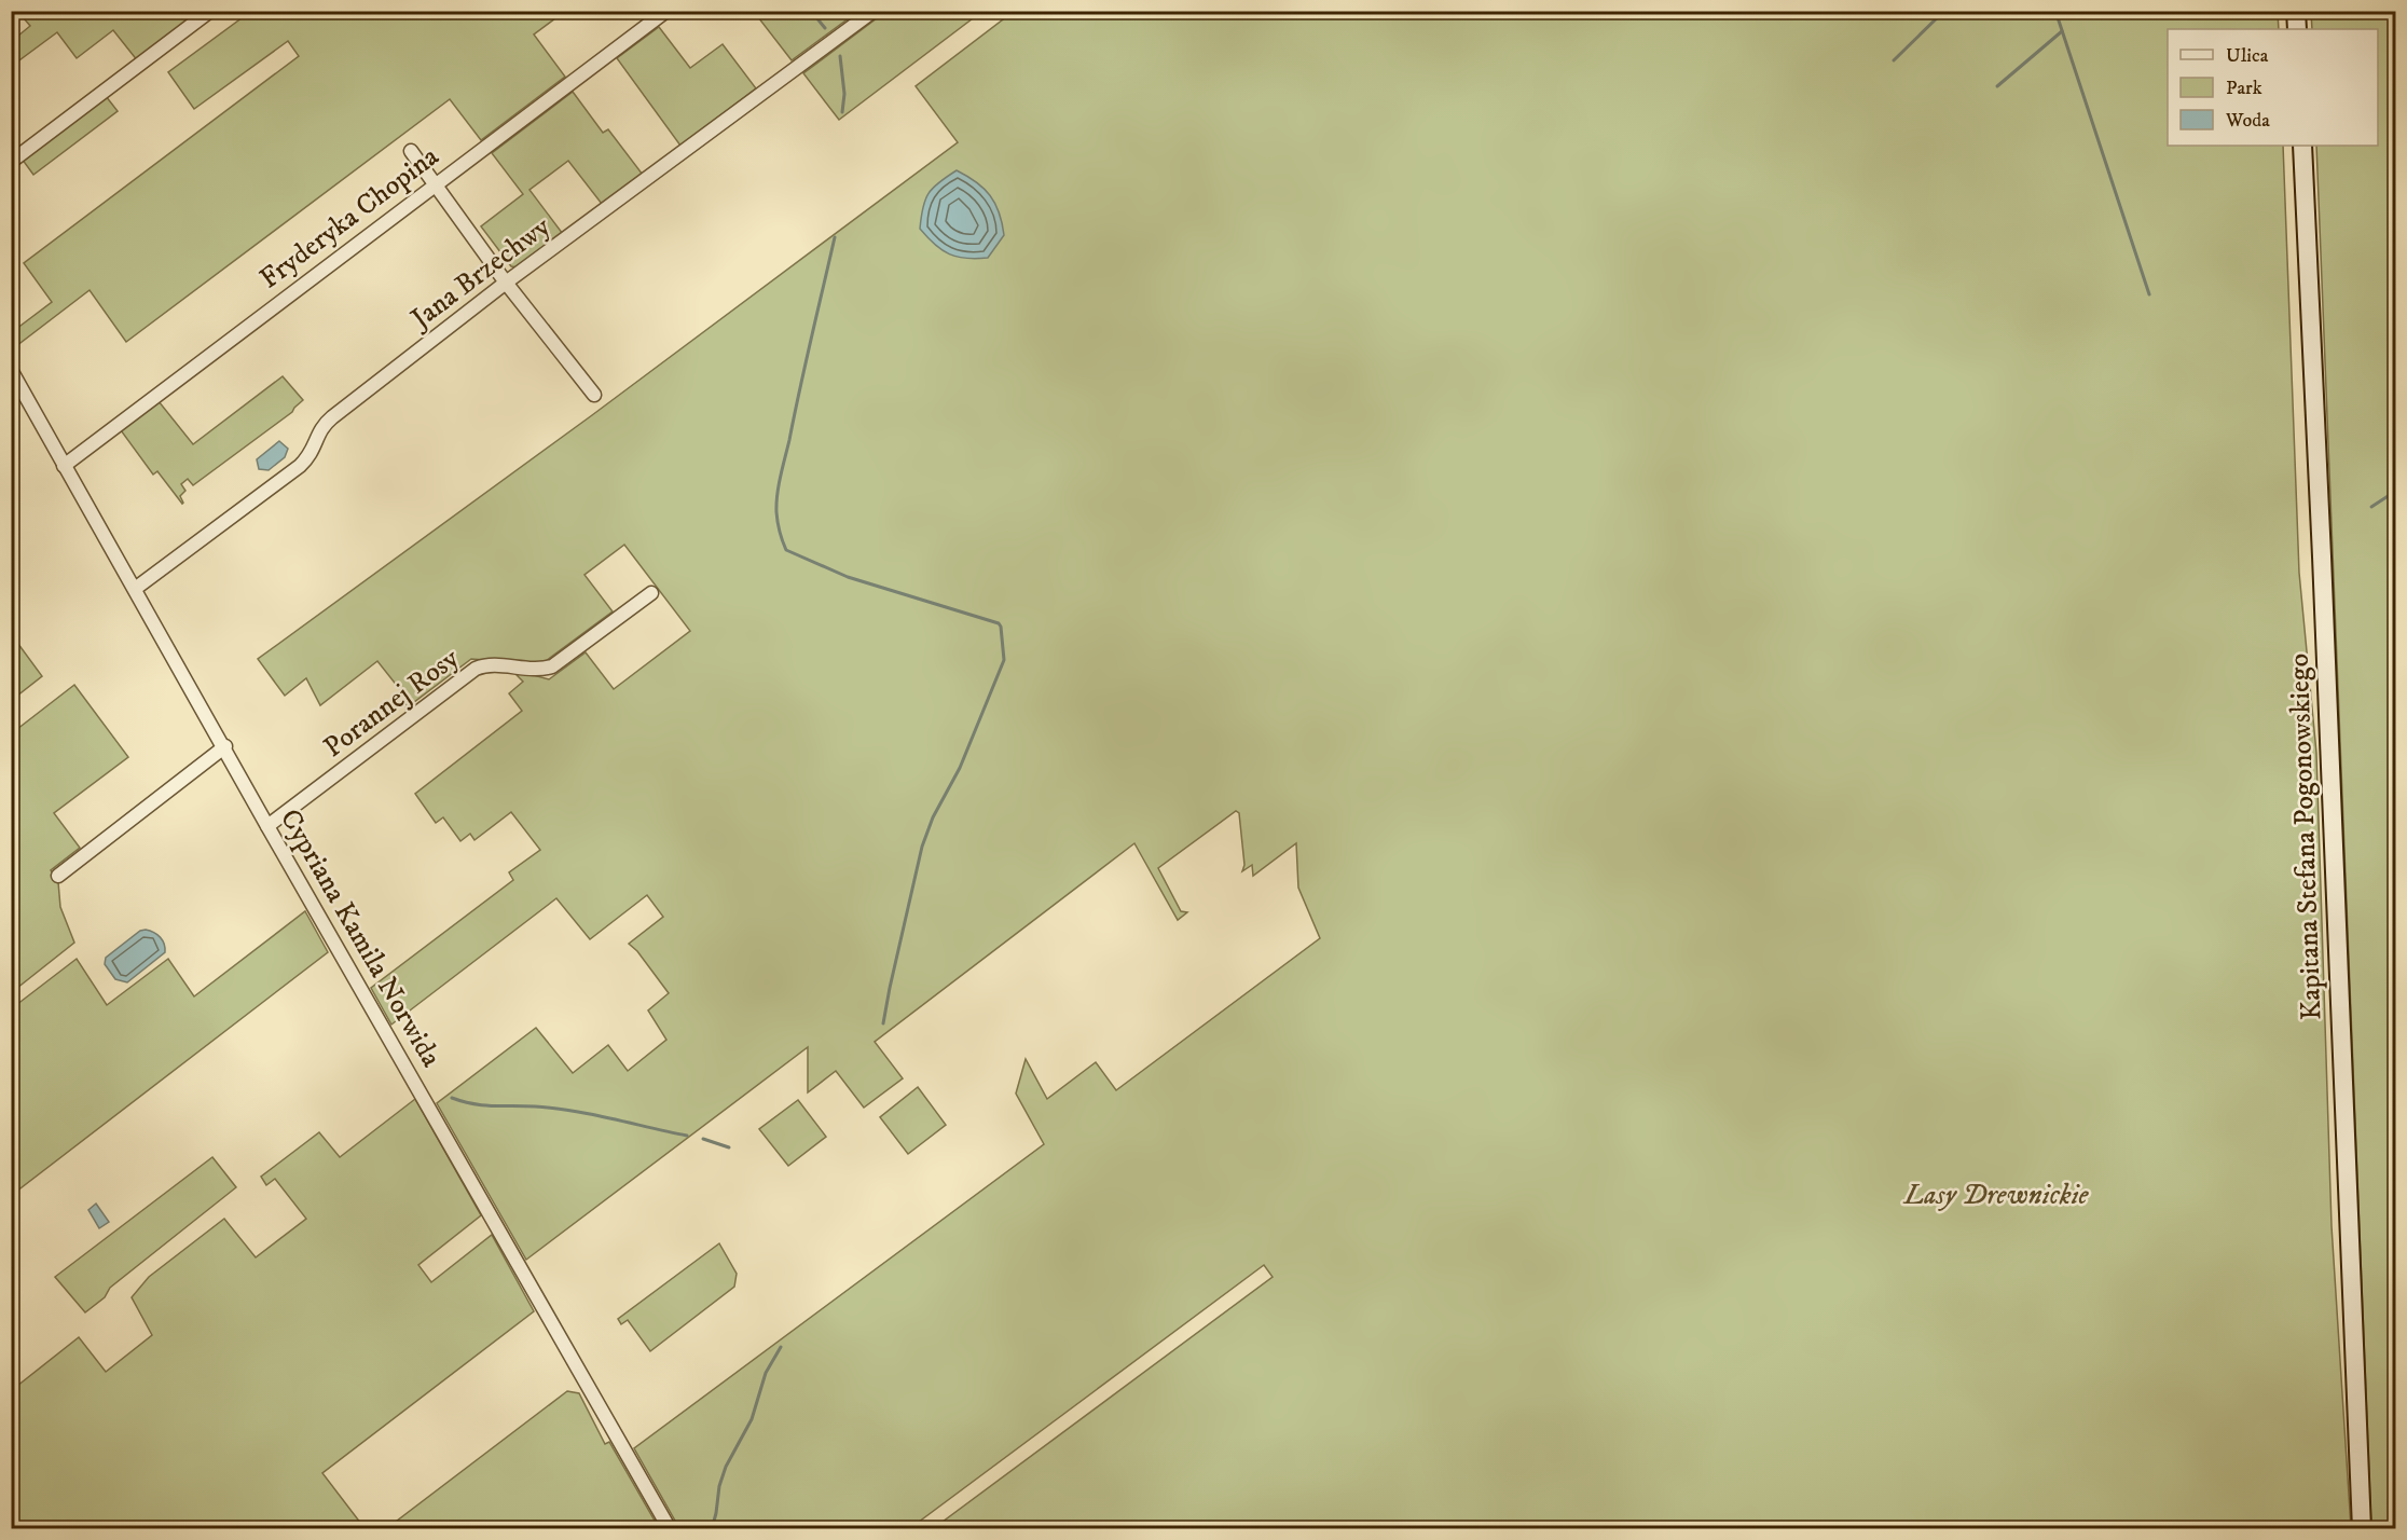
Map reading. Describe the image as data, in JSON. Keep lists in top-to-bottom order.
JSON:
{
  "streets": {
    "main road": ["Kapitana Stefana Pogonowskiego"],
    "street": [
      "Fryderyka Chopina",
      "Jana Brzechwy",
      "Porannej Rosy",
      "Cypriana Kamila Norwida"
    ]
  },
  "crossings": [
    ["Fryderyka Chopina", "Cypriana Kamila Norwida"],
    ["Jana Brzechwy", "Cypriana Kamila Norwida"],
    ["Porannej Rosy", "Cypriana Kamila Norwida"]
  ],
  "parks": ["Lasy Drewnickie"],
  "legend": ["Ulica", "Park", "Woda"]
}
